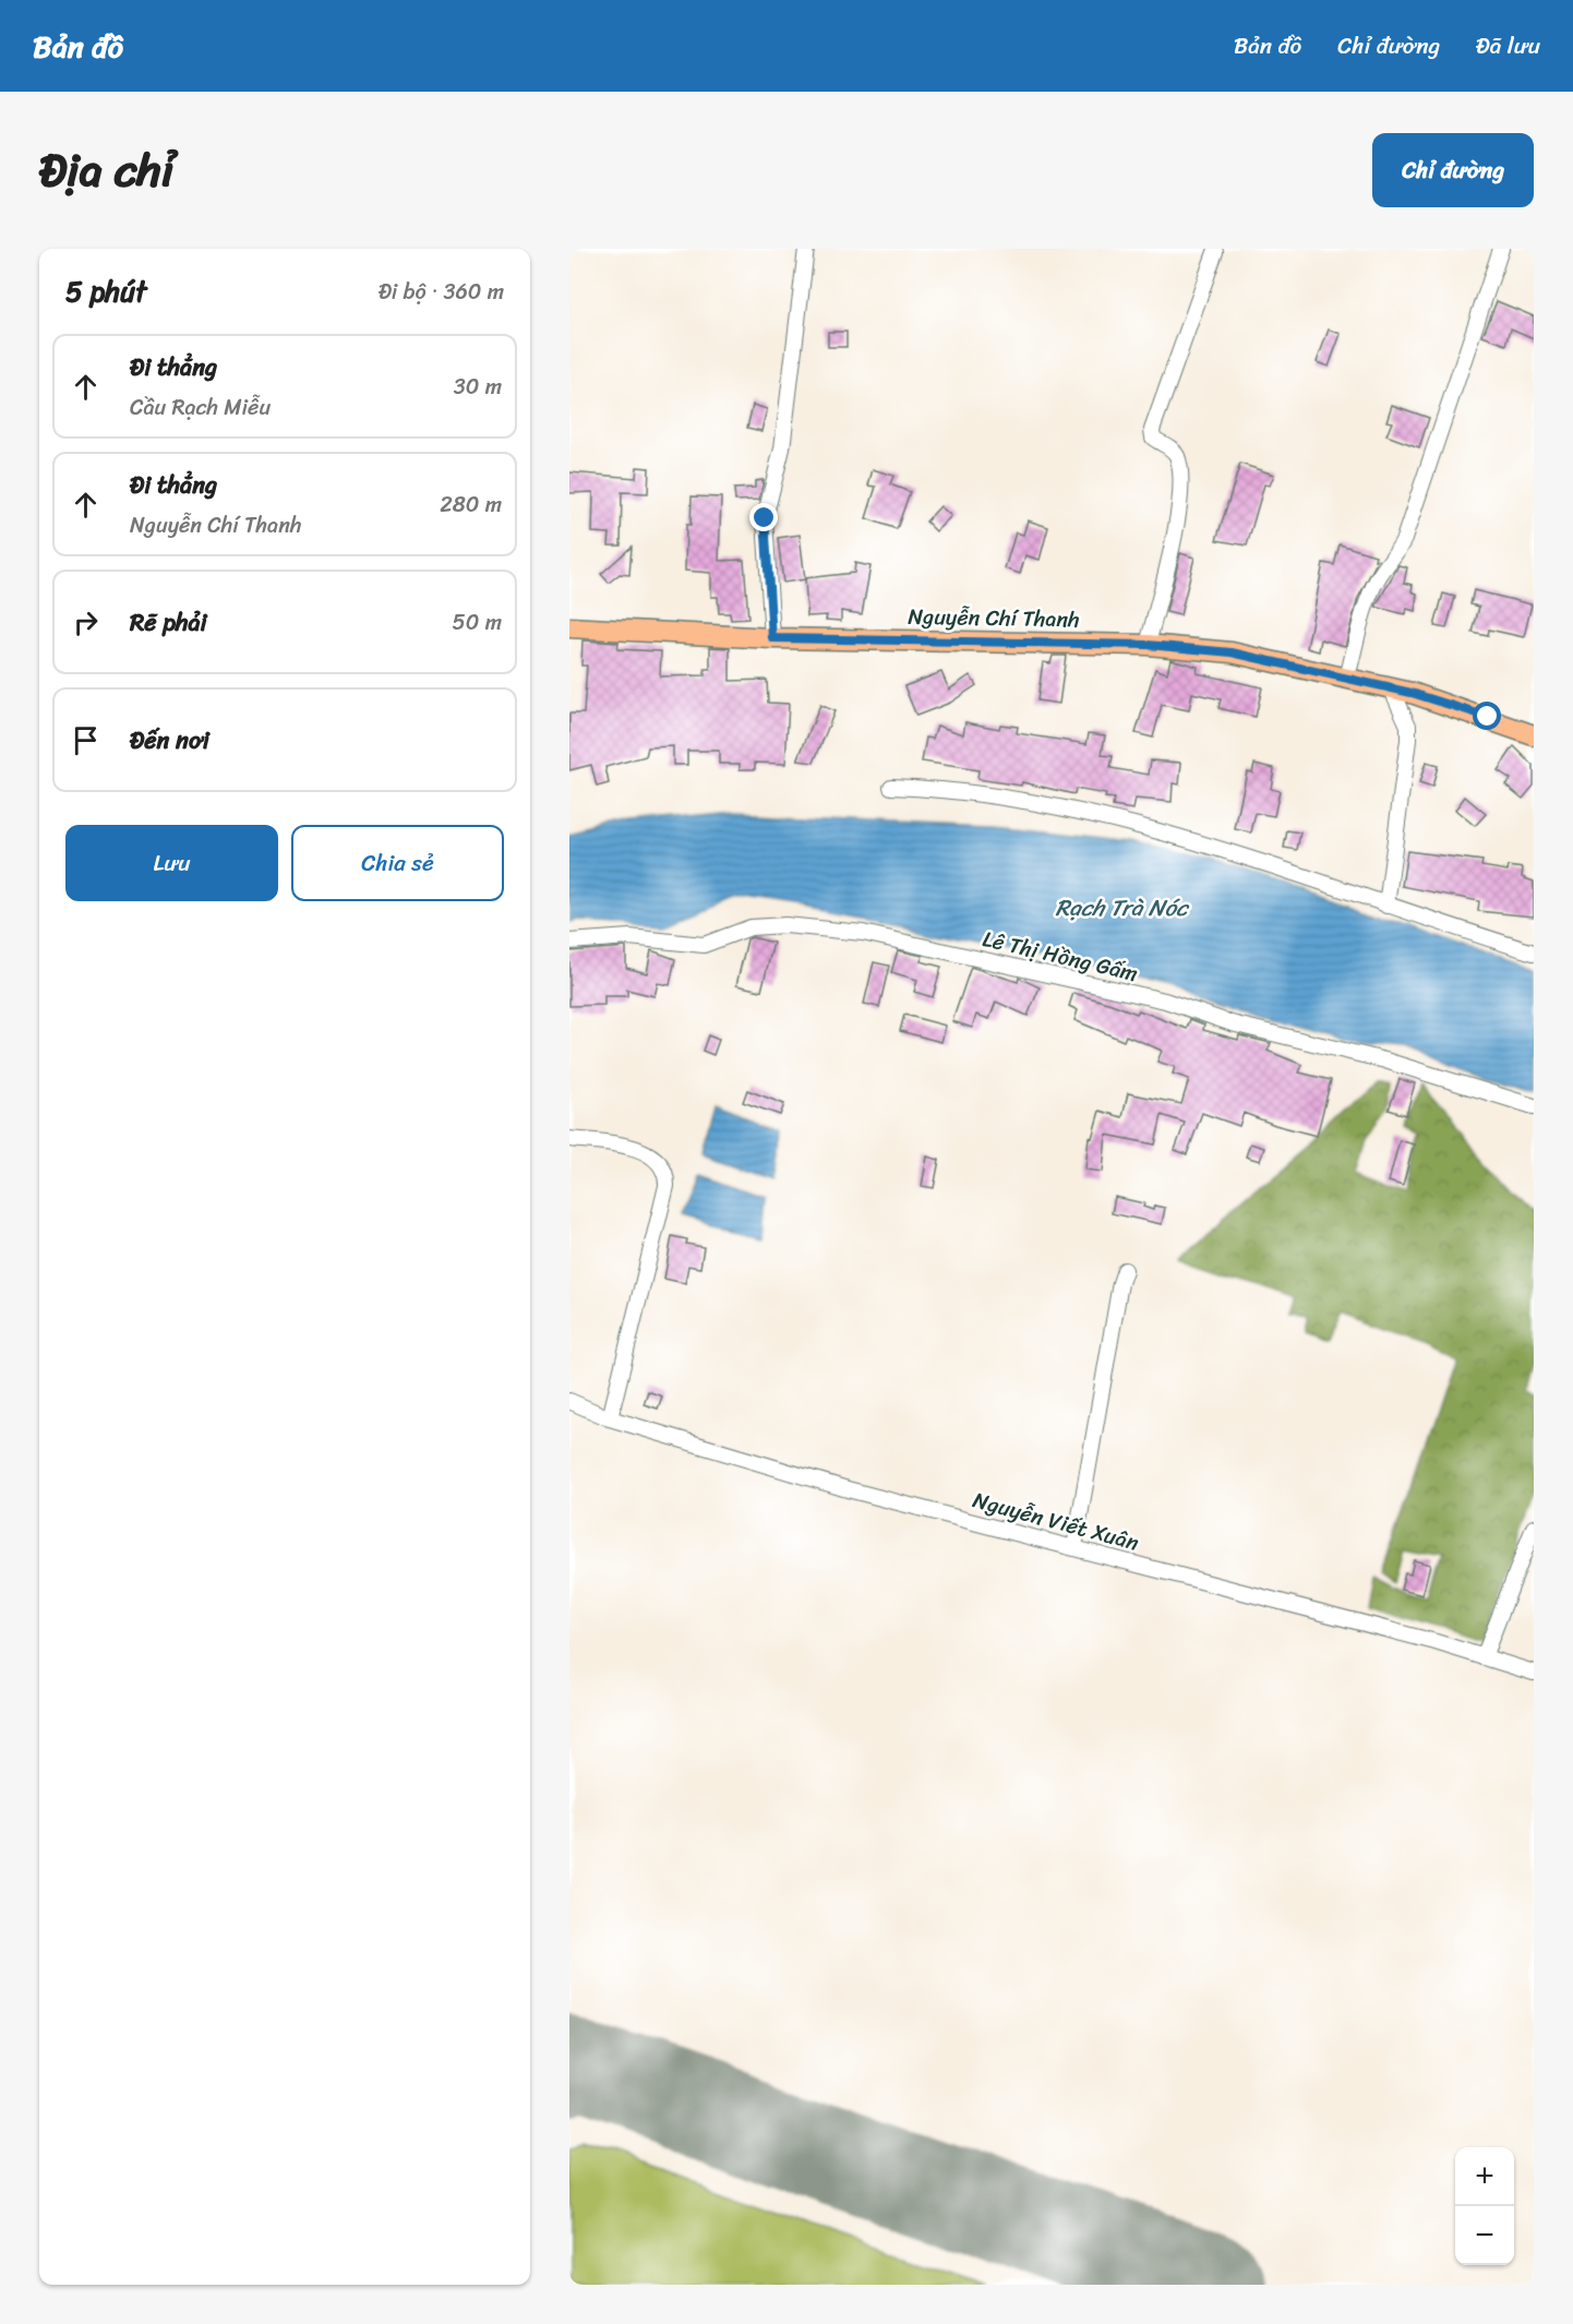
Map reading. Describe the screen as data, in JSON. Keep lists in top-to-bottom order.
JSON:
{
  "streets": {
    "main road": ["Nguyễn Chí Thanh"],
    "street": ["Lê Thị Hồng Gấm", "Nguyễn Viết Xuân"]
  },
  "water": ["Rạch Trà Nóc"],
  "page": {
    "header": "Bản đồ",
    "nav": ["Bản đồ", "Chỉ đường", "Đã lưu"],
    "title": "Địa chỉ",
    "buttons": [
      "Chỉ đường",
      ["Lưu", "Chia sẻ"]
    ],
    "heading": ["5 phút", "Đi bộ · 360 m"],
    "list": [
      ["Đi thẳng", "Cầu Rạch Miễu", "30 m"],
      ["Đi thẳng", "Nguyễn Chí Thanh", "280 m"],
      ["Rẽ phải", "50 m"],
      "Đến nơi"
    ],
    "map_buttons": ["+", "−"]
  }
}
